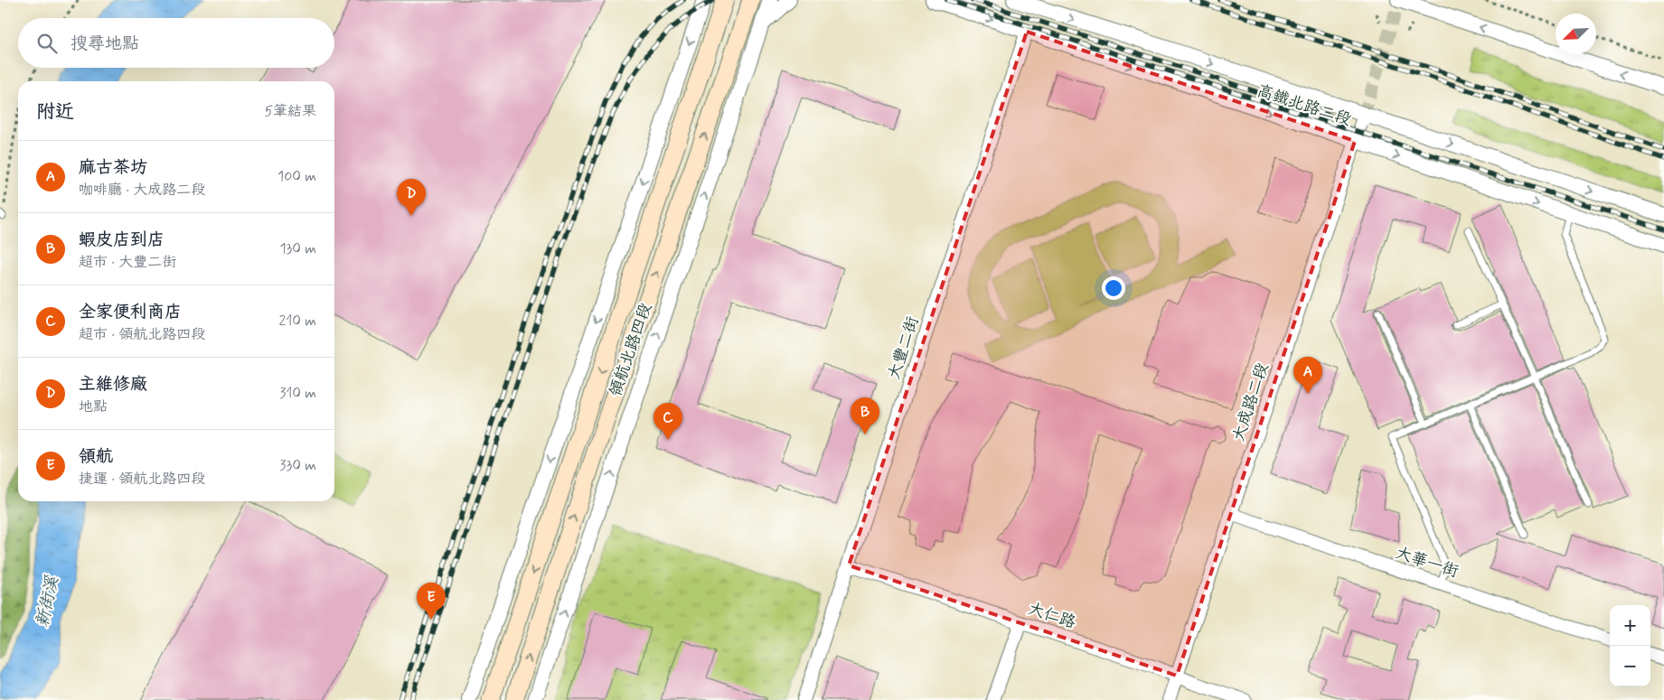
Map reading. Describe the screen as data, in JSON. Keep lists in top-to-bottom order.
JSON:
{
  "streets": {
    "main road": ["領航北路四段"],
    "street": [
      "高鐵北路二段",
      "大豐二街",
      "大成路二段",
      "大華一街",
      "大仁路"
    ]
  },
  "crossings": [
    ["高鐵北路二段", "大豐二街"],
    ["高鐵北路二段", "大成路二段"],
    ["大豐二街", "大仁路"],
    ["大成路二段", "大華一街"],
    ["大成路二段", "大仁路"]
  ],
  "one_way": ["高鐵北路二段"],
  "water": ["新街溪"],
  "north": "bottom left",
  "page": {
    "search": "搜尋地點",
    "heading": ["附近", "5筆結果"],
    "list": [
      {
        "mark": "A",
        "name": "麻古茶坊",
        "note": "咖啡廳 · 大成路二段",
        "value": "100 m"
      },
      {
        "mark": "B",
        "name": "蝦皮店到店",
        "note": "超市 · 大豐二街",
        "value": "130 m"
      },
      {
        "mark": "C",
        "name": "全家便利商店",
        "note": "超市 · 領航北路四段",
        "value": "210 m"
      },
      {
        "mark": "D",
        "name": "主維修廠",
        "note": "地點",
        "value": "310 m"
      },
      {
        "mark": "E",
        "name": "領航",
        "note": "捷運 · 領航北路四段",
        "value": "330 m"
      }
    ],
    "pins": [
      "D",
      "A",
      "B",
      "C",
      "E"
    ],
    "map_buttons": ["+", "−"]
  }
}
